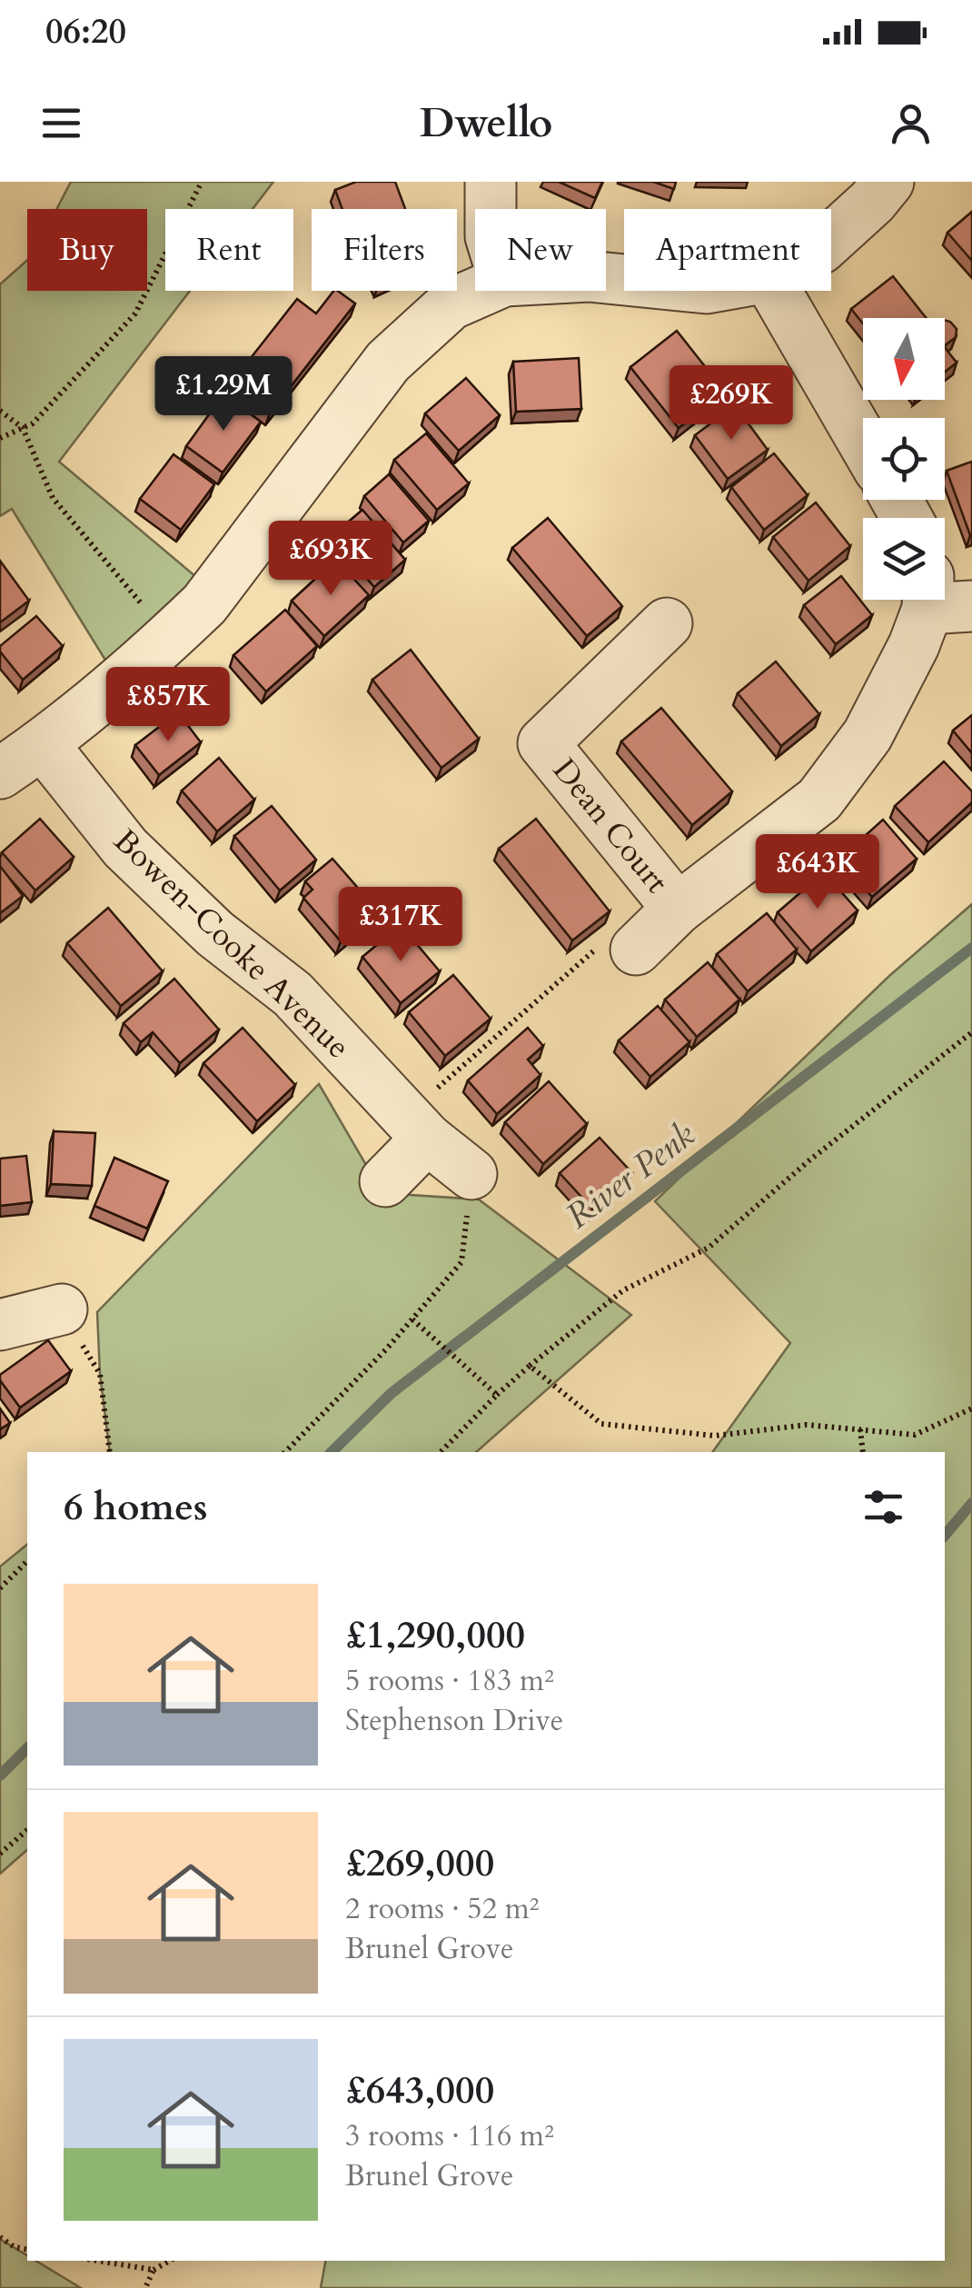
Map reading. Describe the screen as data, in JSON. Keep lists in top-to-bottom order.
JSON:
{
  "streets": {
    "street": ["Dean Court", "Bowen-Cooke Avenue"]
  },
  "water": ["River Penk"],
  "north": "bottom",
  "page": {
    "status": "06:20",
    "header": "Dwello",
    "chip": [
      "Buy",
      "Rent",
      "Filters",
      "New",
      "Apartment"
    ],
    "price": [
      "£1.29M",
      "£269K",
      "£693K",
      "£857K",
      "£643K",
      "£317K"
    ],
    "heading": "6 homes",
    "list": [
      {
        "name": "£1,290,000",
        "note": "5 rooms · 183 m² · Stephenson Drive"
      },
      {
        "name": "£269,000",
        "note": "2 rooms · 52 m² · Brunel Grove"
      },
      {
        "name": "£643,000",
        "note": "3 rooms · 116 m² · Brunel Grove"
      }
    ]
  }
}
